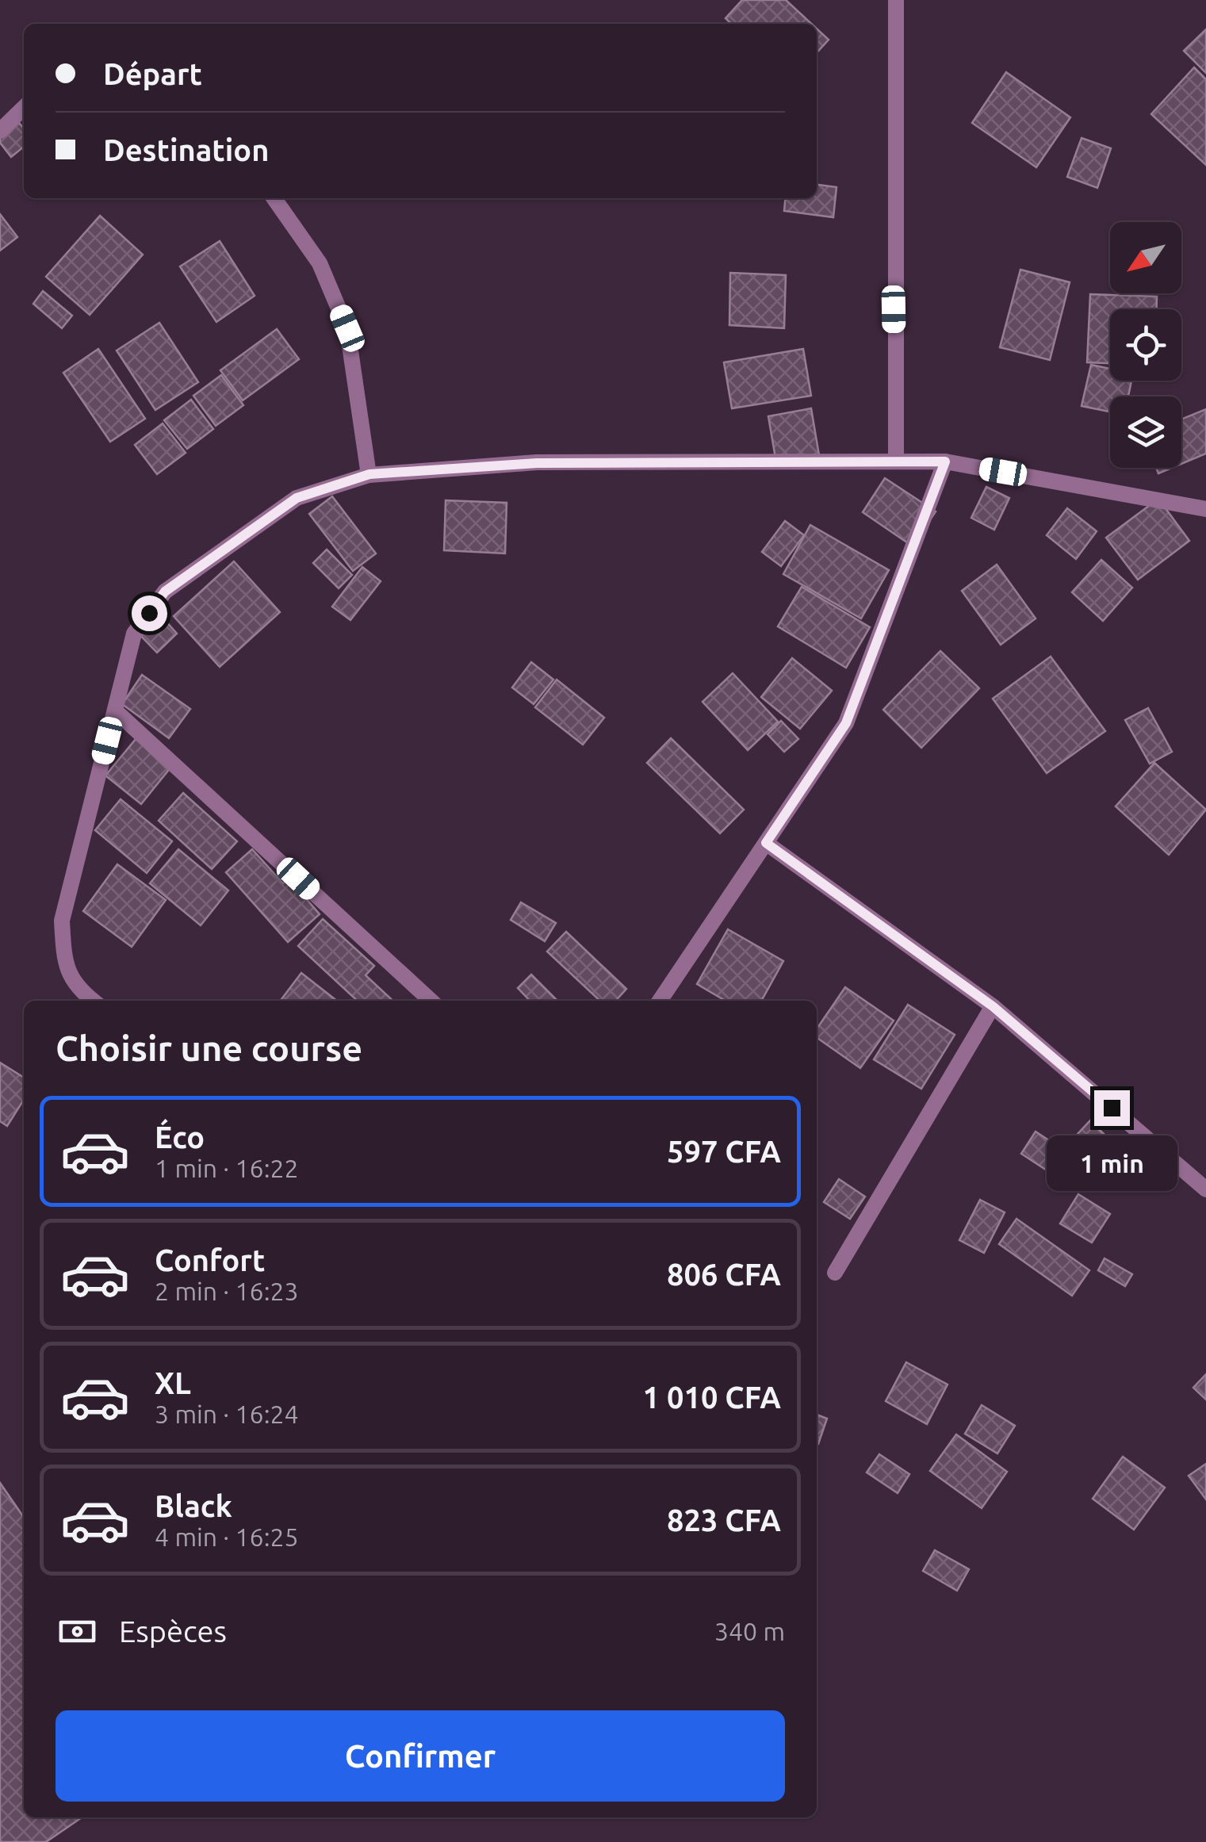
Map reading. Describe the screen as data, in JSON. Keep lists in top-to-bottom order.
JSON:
{
  "north": "bottom left",
  "page": {
    "banner": ["Départ", "Destination"],
    "heading": "Choisir une course",
    "list": [
      {
        "name": "Éco",
        "note": "1 min · 16:22",
        "value": "597 CFA"
      },
      {
        "name": "Confort",
        "note": "2 min · 16:23",
        "value": "806 CFA"
      },
      {
        "name": "XL",
        "note": "3 min · 16:24",
        "value": "1 010 CFA"
      },
      {
        "name": "Black",
        "note": "4 min · 16:25",
        "value": "823 CFA"
      }
    ],
    "bubble": "1 min",
    "pay": ["Espèces", "340 m"],
    "buttons": "Confirmer"
  }
}
